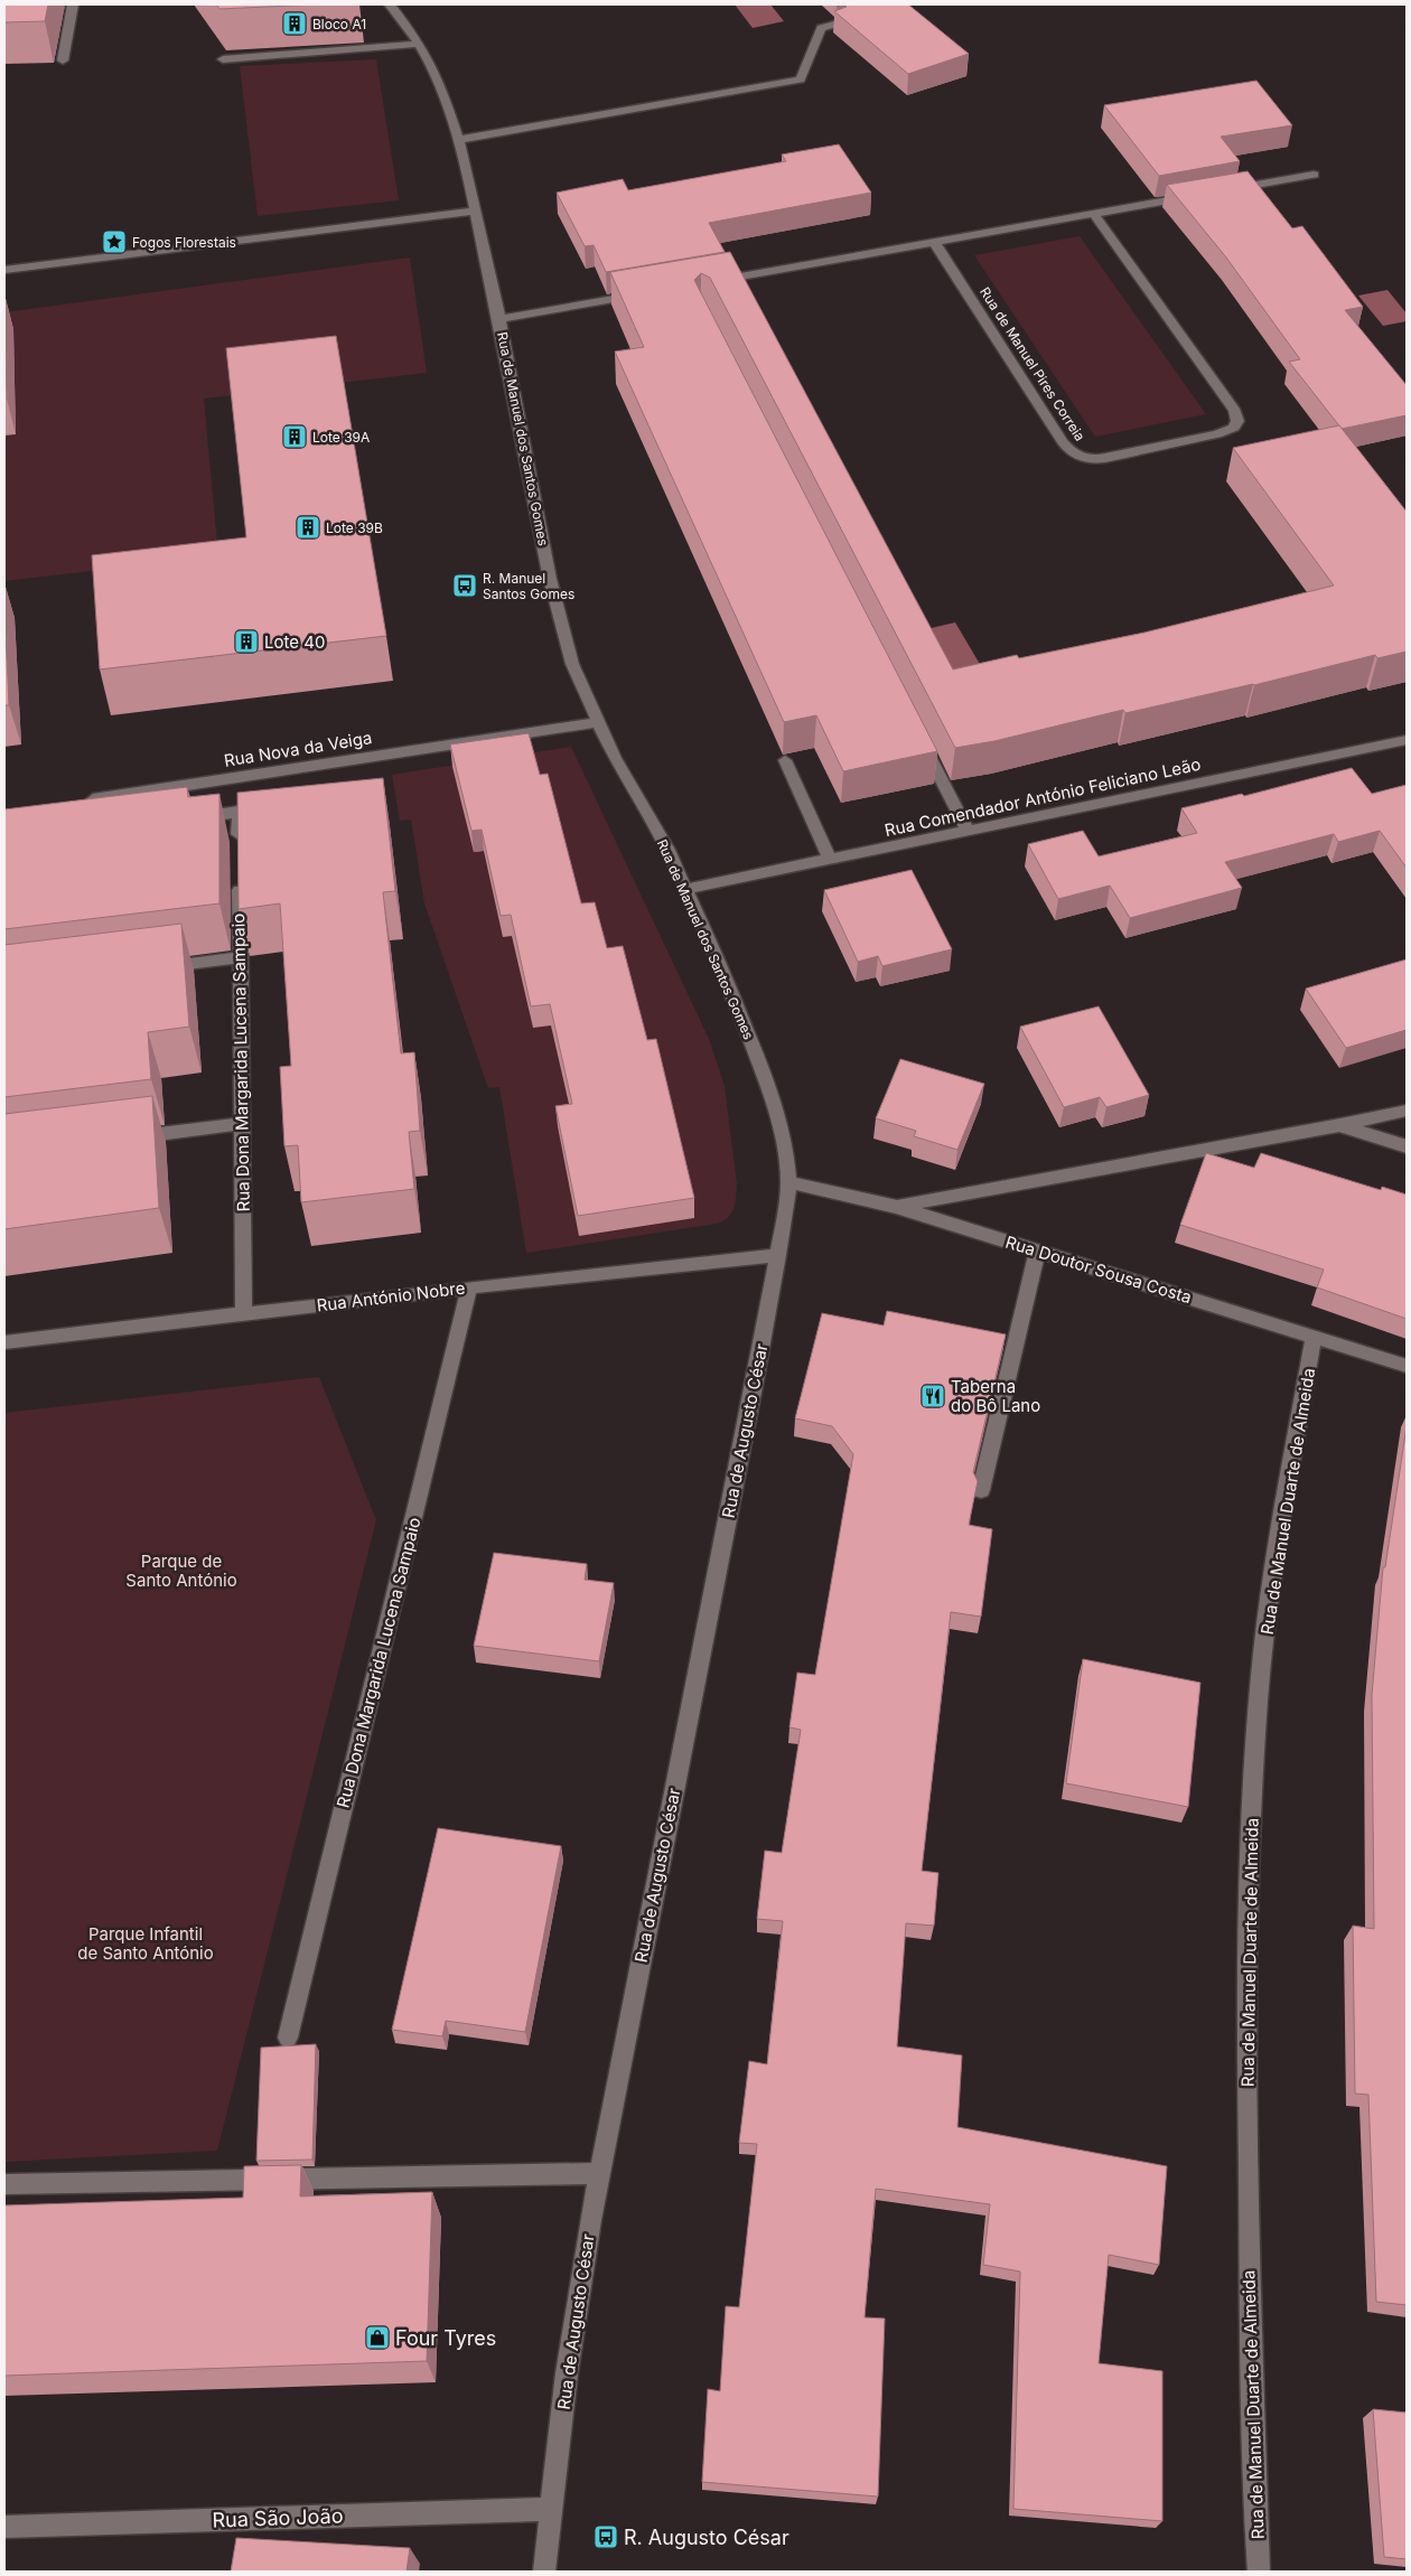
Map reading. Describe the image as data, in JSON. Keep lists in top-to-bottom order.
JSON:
{
  "streets": {
    "street": [
      "Rua de Manuel Pires Correia",
      "Rua de Manuel dos Santos Gomes",
      "Rua Nova da Veiga",
      "Rua Comendador António Feliciano Leão",
      "Rua Dona Margarida Lucena Sampaio",
      "Rua Doutor Sousa Costa",
      "Rua António Nobre",
      "Rua de Augusto César",
      "Rua de Manuel Duarte de Almeida",
      "Rua São João"
    ]
  },
  "crossings": [
    ["Rua de Manuel dos Santos Gomes", "Rua Nova da Veiga"],
    ["Rua de Manuel dos Santos Gomes", "Rua Comendador António Feliciano Leão"],
    ["Rua de Manuel dos Santos Gomes", "Rua Doutor Sousa Costa"],
    ["Rua de Manuel dos Santos Gomes", "Rua de Augusto César"],
    ["Rua Dona Margarida Lucena Sampaio", "Rua António Nobre"],
    ["Rua Doutor Sousa Costa", "Rua de Augusto César"],
    ["Rua Doutor Sousa Costa", "Rua de Manuel Duarte de Almeida"],
    ["Rua António Nobre", "Rua de Augusto César"],
    ["Rua de Augusto César", "Rua São João"]
  ],
  "parks": ["Parque de Santo António", "Parque Infantil de Santo António"],
  "places": {
    "building": [
      "Bloco A1",
      "Lote 39A",
      "Lote 39B",
      "Lote 40"
    ],
    "place": ["Fogos Florestais"],
    "bus stop": ["R. Manuel Santos Gomes", "R. Augusto César"],
    "restaurant": ["Taberna do Bô Lano"],
    "shop": ["Four Tyres"]
  }
}
